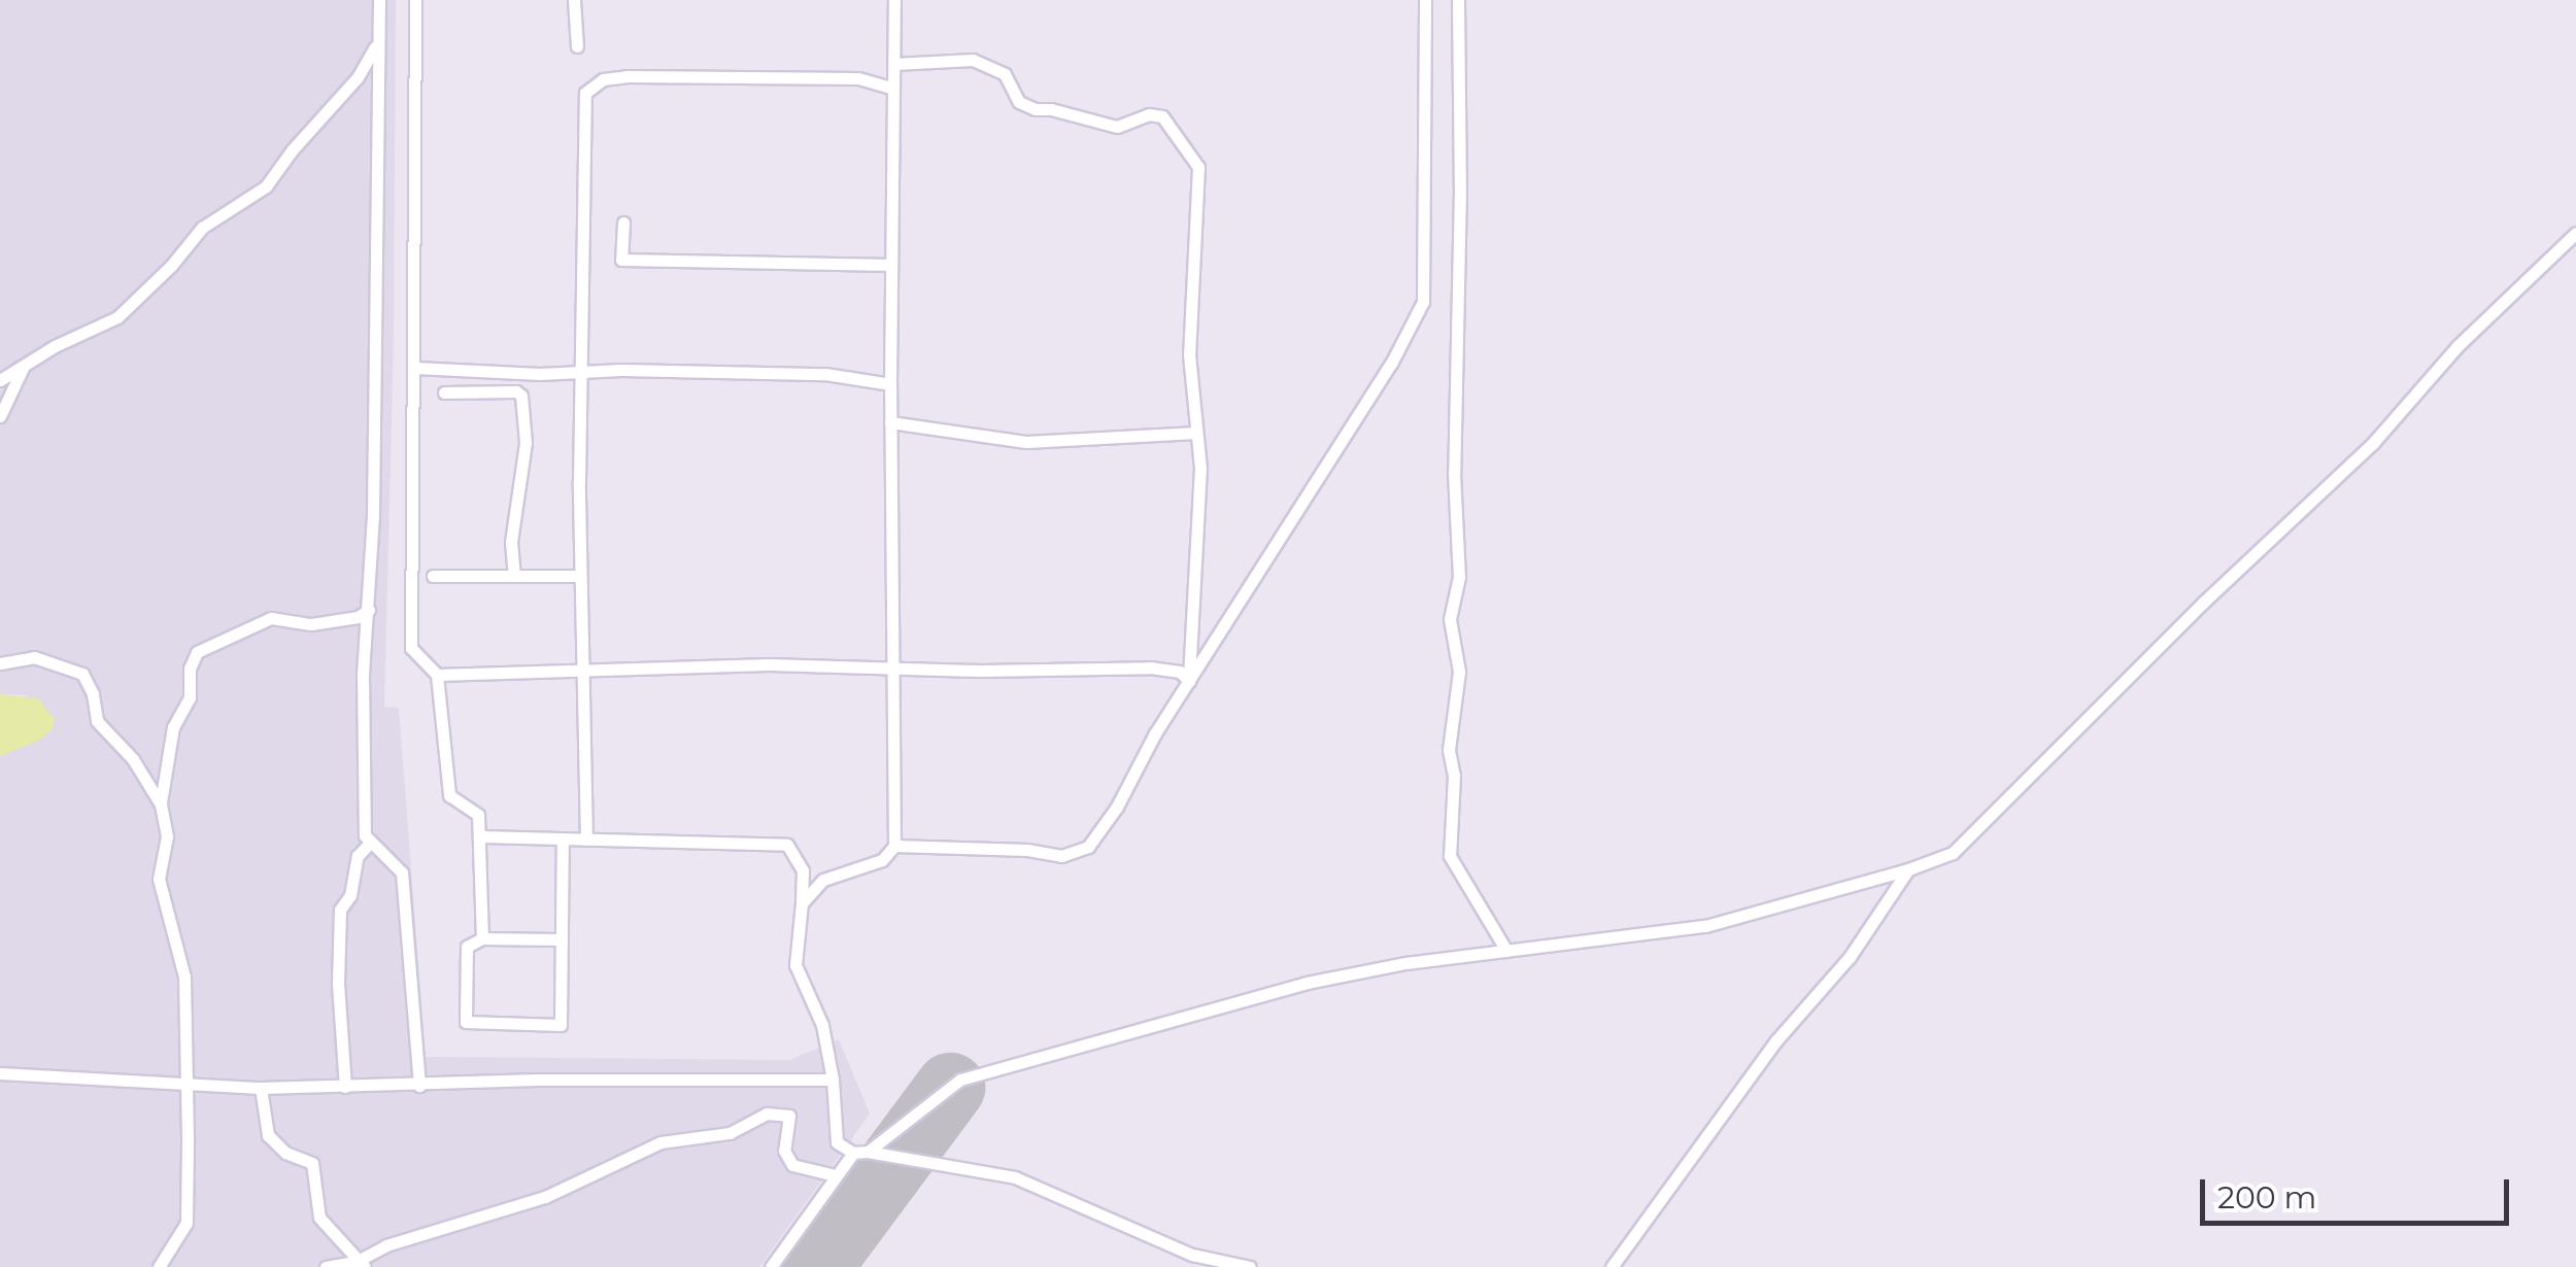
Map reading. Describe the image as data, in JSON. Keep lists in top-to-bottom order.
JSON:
{
  "scale_bar": "200 m"
}
